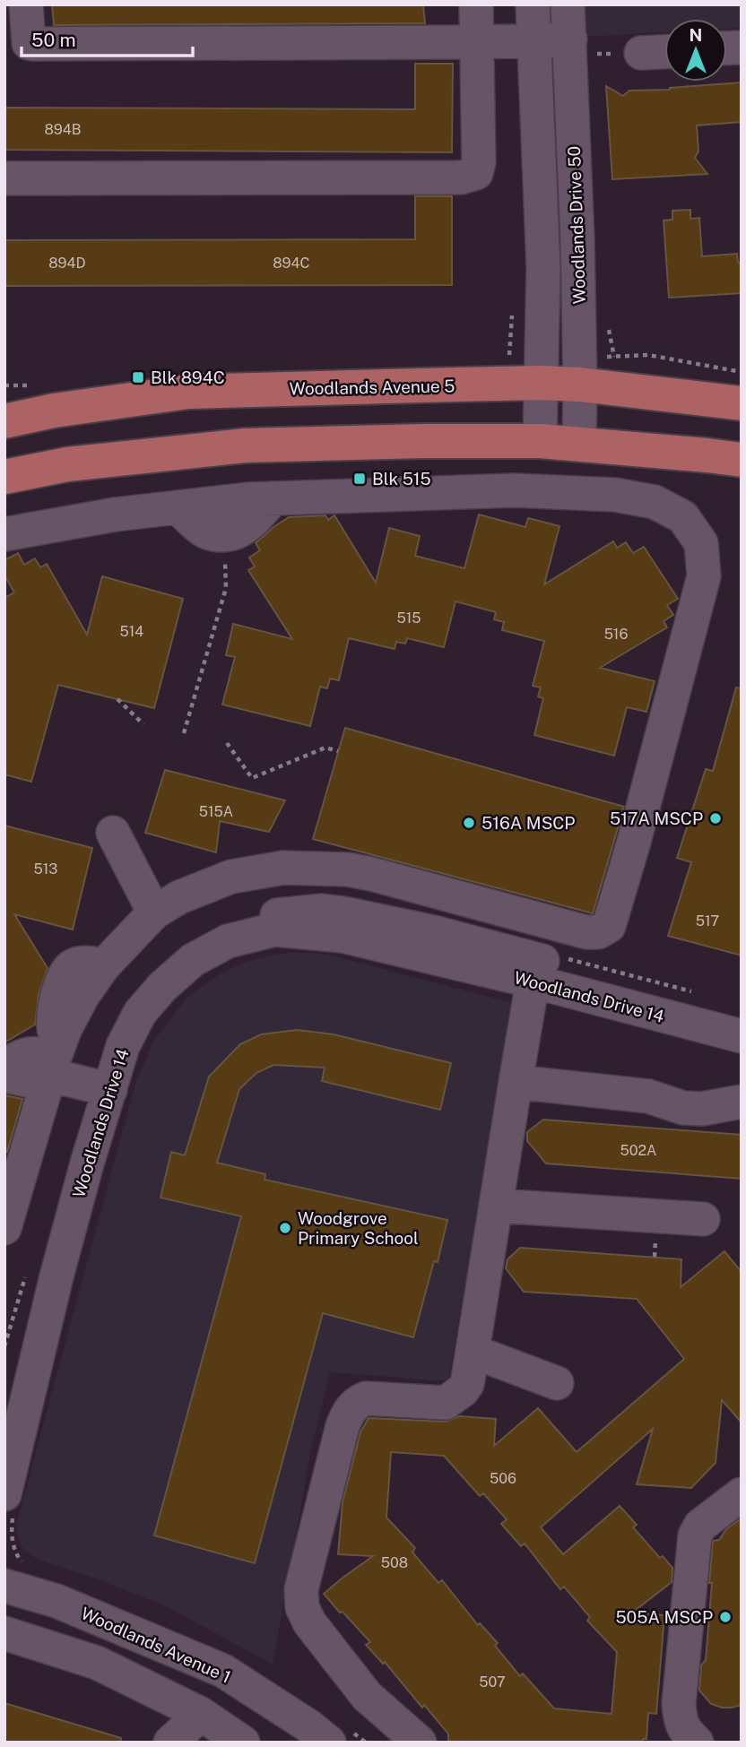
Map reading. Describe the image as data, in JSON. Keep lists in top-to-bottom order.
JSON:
{
  "streets": {
    "main road": ["Woodlands Avenue 5"],
    "street": ["Woodlands Drive 50", "Woodlands Drive 14", "Woodlands Avenue 1"]
  },
  "crossings": [
    ["Woodlands Drive 50", "Woodlands Avenue 5"]
  ],
  "places": {
    "transit": ["Blk 894C", "Blk 515"],
    "other": [
      "517A MSCP",
      "516A MSCP",
      "Woodgrove Primary School",
      "505A MSCP"
    ]
  },
  "house_numbers": [
    "894B",
    "894D",
    "894C",
    "515",
    "514",
    "516",
    "515A",
    "513",
    "517",
    "502A",
    "506",
    "508",
    "507"
  ],
  "scale_bar": "50 m",
  "north": "top"
}
